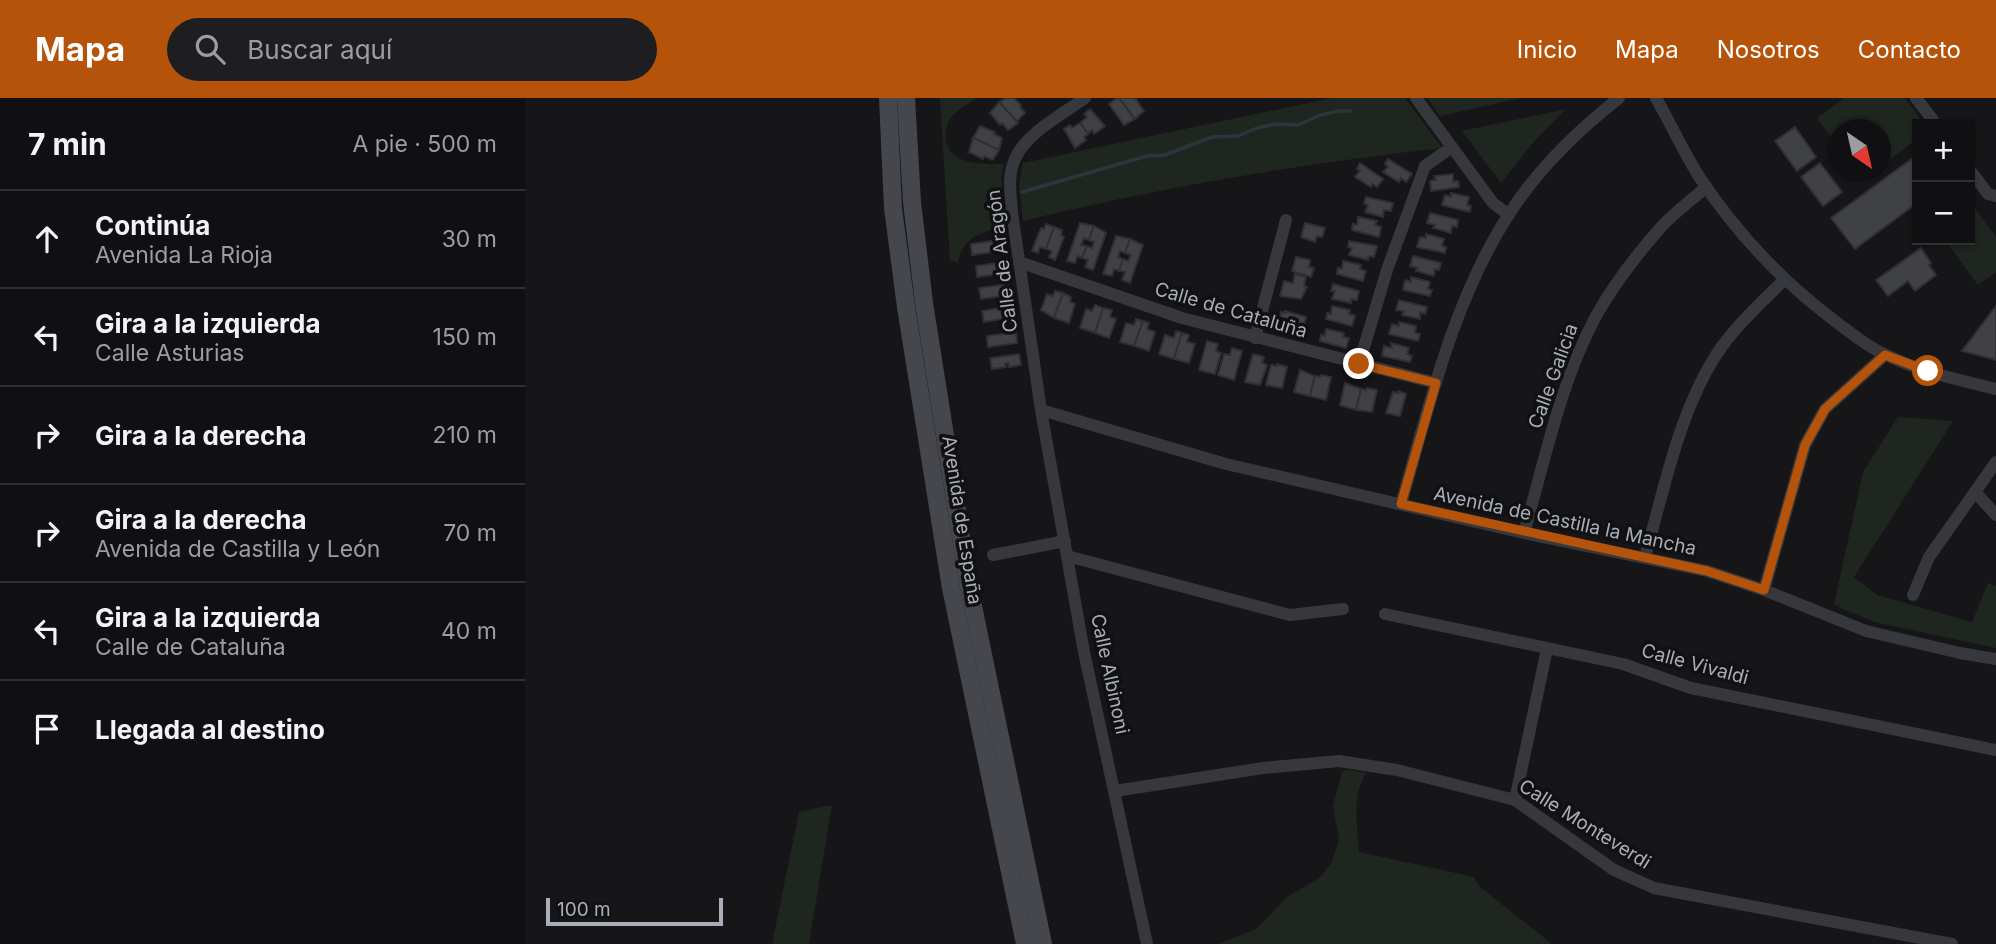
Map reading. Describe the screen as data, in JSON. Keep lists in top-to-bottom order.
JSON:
{
  "streets": {
    "main road": ["Avenida de España"],
    "street": [
      "Calle de Aragón",
      "Calle de Cataluña",
      "Calle Galicia",
      "Avenida de Castilla la Mancha",
      "Calle Vivaldi",
      "Calle Albinoni",
      "Calle Monteverdi"
    ]
  },
  "crossings": [
    ["Calle de Aragón", "Calle de Cataluña"],
    ["Calle de Aragón", "Avenida de Castilla la Mancha"],
    ["Calle de Aragón", "Calle Albinoni"],
    ["Calle Galicia", "Avenida de Castilla la Mancha"],
    ["Avenida de Castilla la Mancha", "Calle Albinoni"],
    ["Calle Albinoni", "Calle Monteverdi"]
  ],
  "scale_bar": "100 m",
  "north": "bottom right",
  "page": {
    "header": "Mapa",
    "search": "Buscar aquí",
    "nav": [
      "Inicio",
      "Mapa",
      "Nosotros",
      "Contacto"
    ],
    "heading": ["7 min", "A pie · 500 m"],
    "map_buttons": ["+", "−"],
    "list": [
      ["Continúa", "Avenida La Rioja", "30 m"],
      ["Gira a la izquierda", "Calle Asturias", "150 m"],
      ["Gira a la derecha", "210 m"],
      ["Gira a la derecha", "Avenida de Castilla y León", "70 m"],
      ["Gira a la izquierda", "Calle de Cataluña", "40 m"],
      "Llegada al destino"
    ],
    "scale": "100 m"
  }
}
